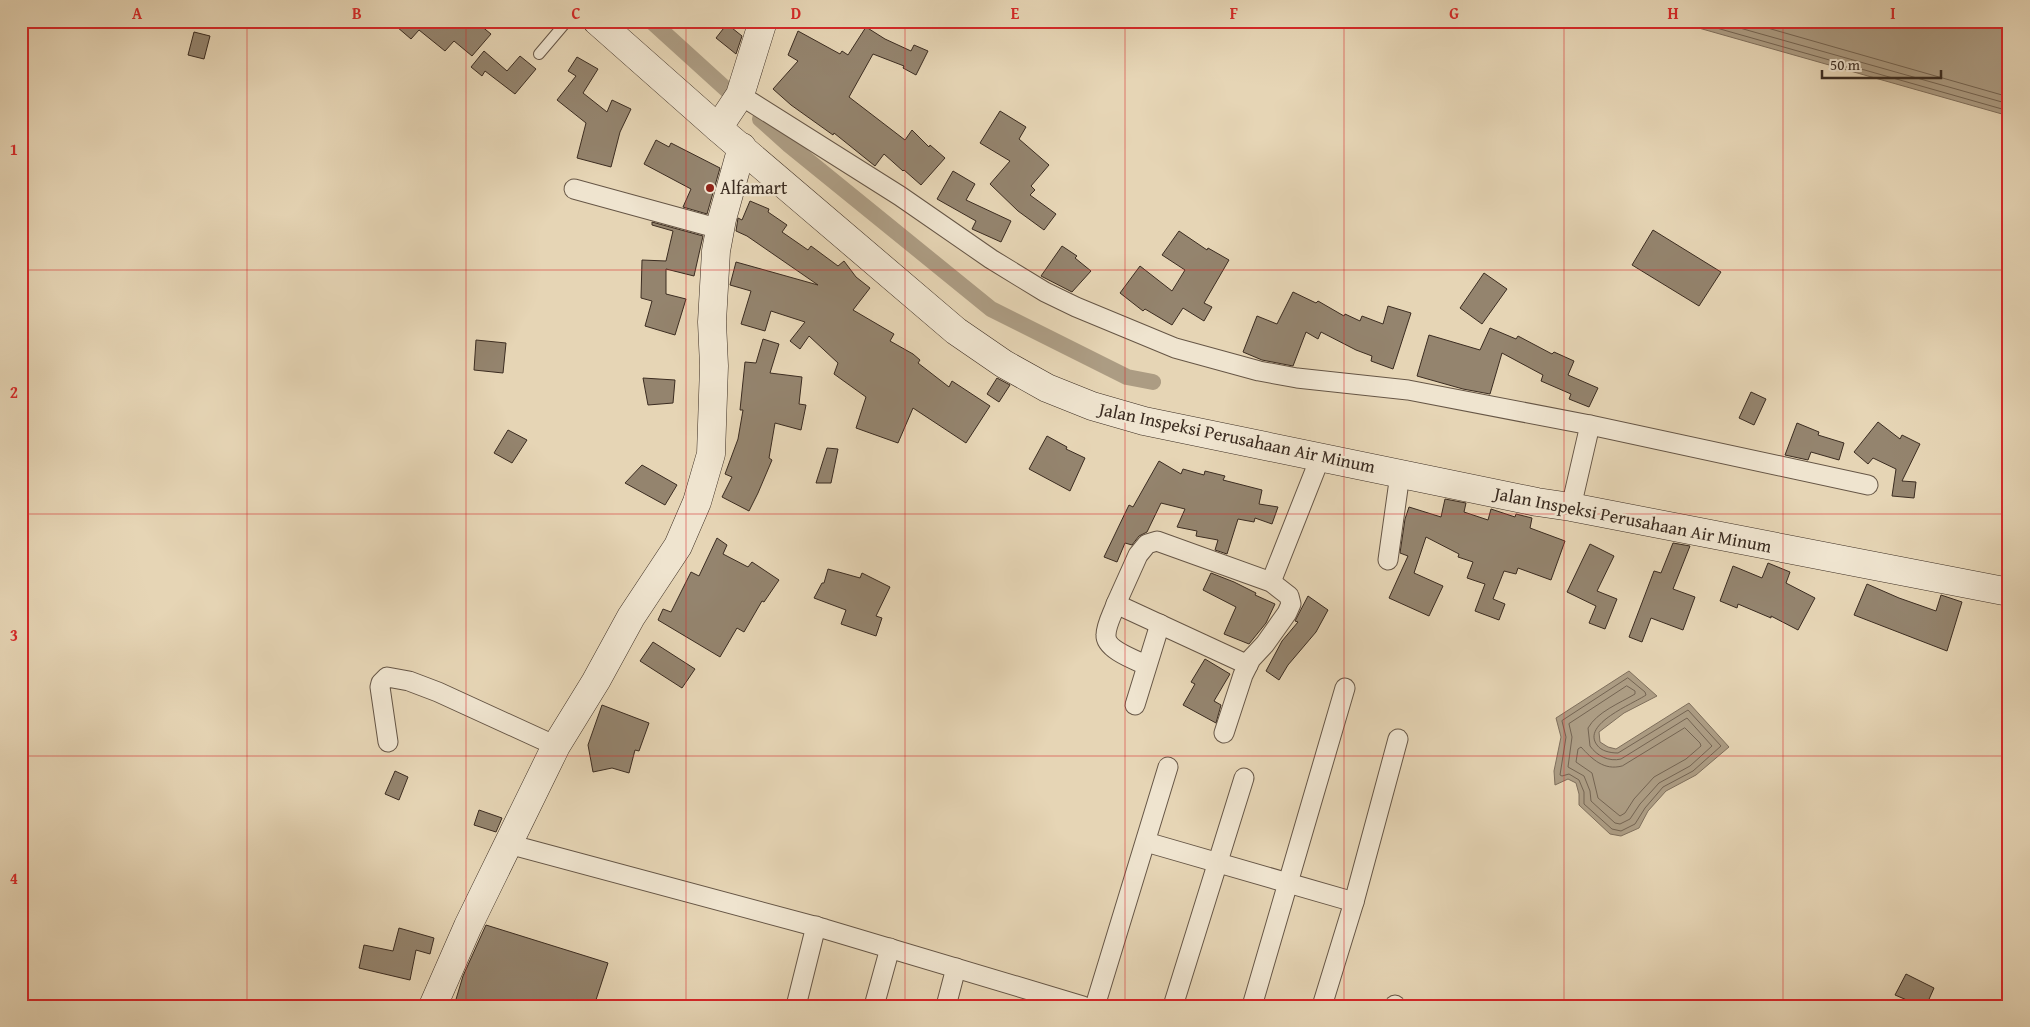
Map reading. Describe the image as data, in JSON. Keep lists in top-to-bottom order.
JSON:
{
  "streets": {
    "street": ["Jalan Inspeksi Perusahaan Air Minum"]
  },
  "places": ["Alfamart"],
  "scale_bar": "50 m",
  "grid": {
    "columns": [
      "A",
      "B",
      "C",
      "D",
      "E",
      "F",
      "G",
      "H",
      "I"
    ],
    "rows": [
      "1",
      "2",
      "3",
      "4"
    ]
  }
}
